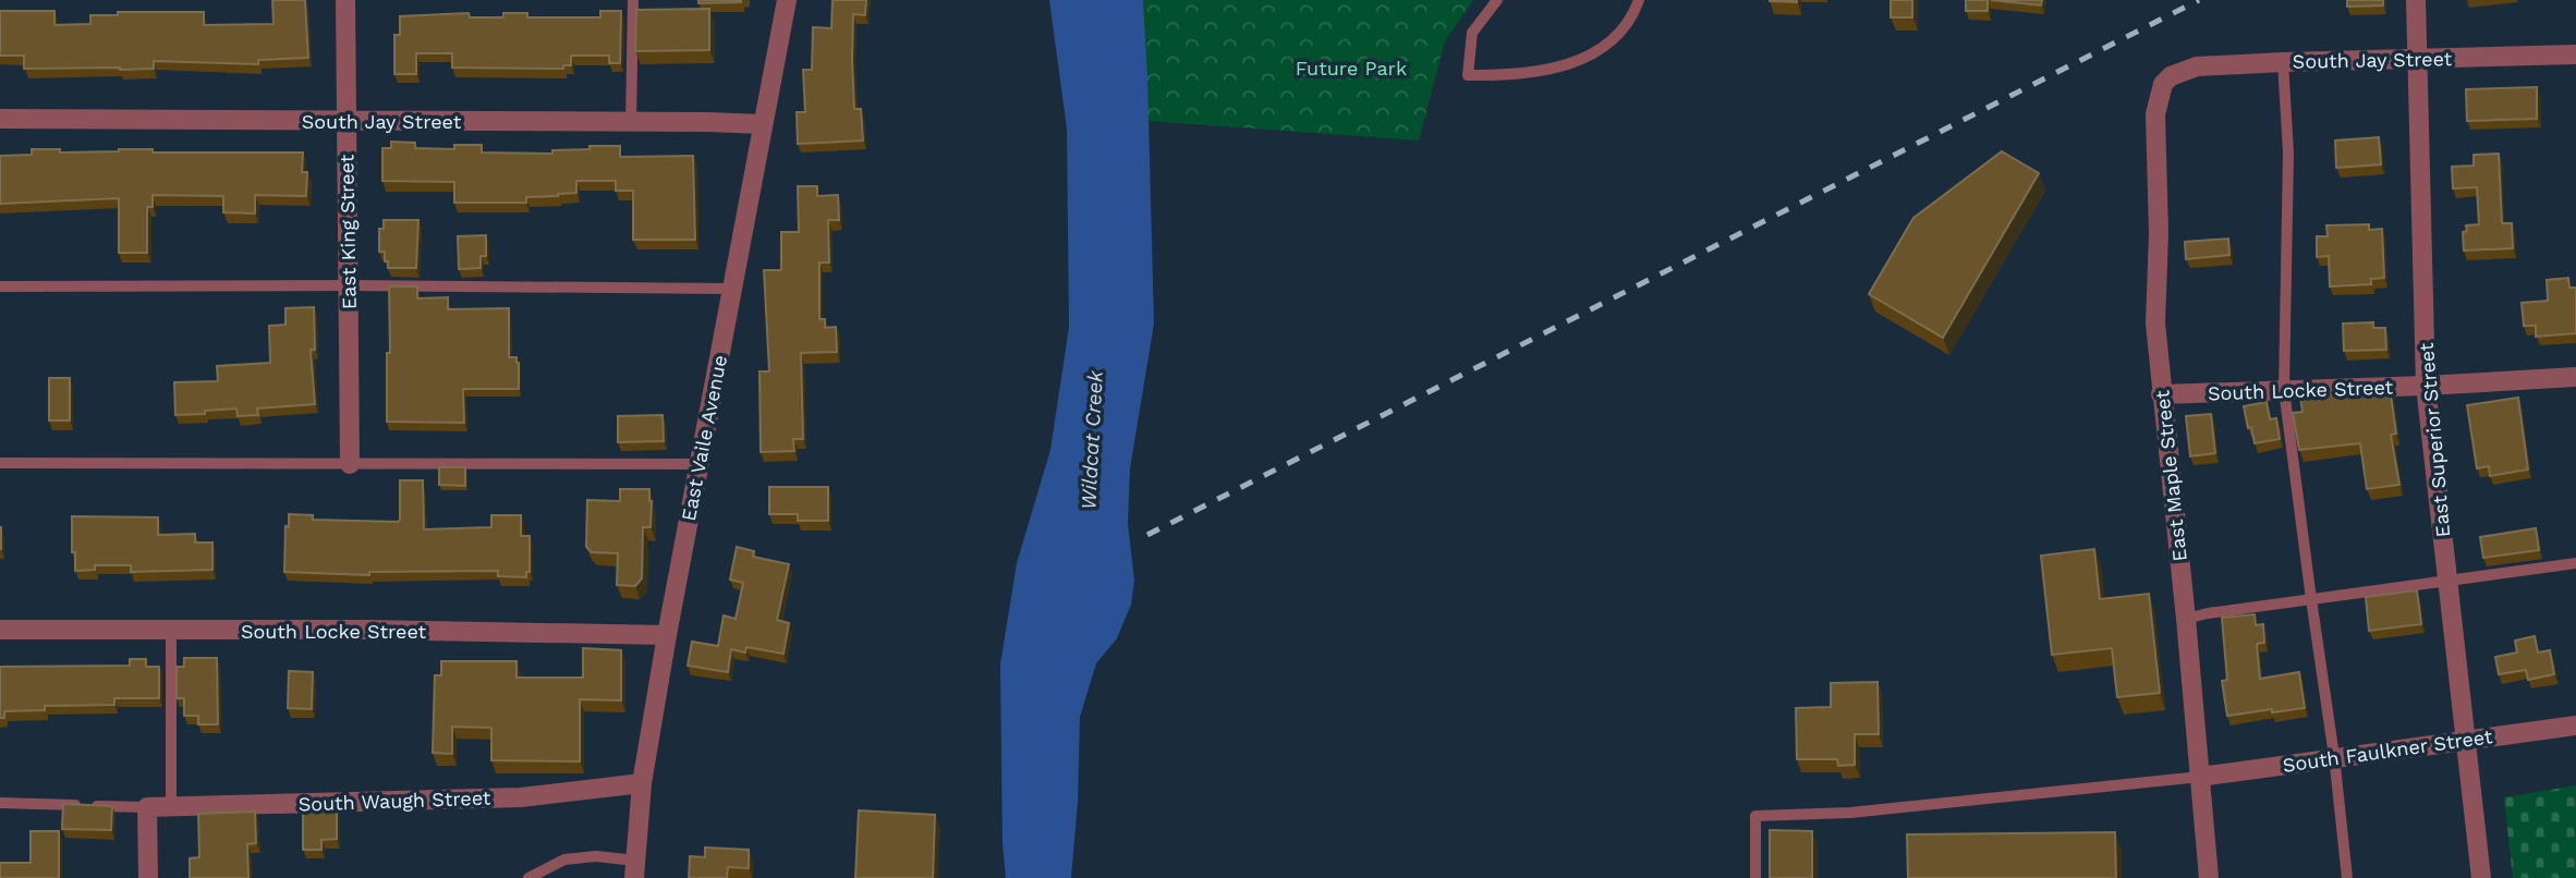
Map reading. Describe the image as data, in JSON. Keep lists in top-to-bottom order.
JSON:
{
  "streets": {
    "street": [
      "South Jay Street",
      "East King Street",
      "South Locke Street",
      "East Vaile Avenue",
      "East Superior Street",
      "East Maple Street",
      "South Faulkner Street",
      "South Waugh Street"
    ]
  },
  "crossings": [
    ["South Jay Street", "East King Street"],
    ["South Jay Street", "East Vaile Avenue"],
    ["South Jay Street", "East Superior Street"],
    ["South Jay Street", "East Maple Street"],
    ["South Locke Street", "East Vaile Avenue"],
    ["South Locke Street", "East Superior Street"],
    ["South Locke Street", "East Maple Street"],
    ["East Vaile Avenue", "South Waugh Street"],
    ["East Superior Street", "South Faulkner Street"],
    ["East Maple Street", "South Faulkner Street"]
  ],
  "water": ["Wildcat Creek"],
  "parks": ["Future Park"]
}
